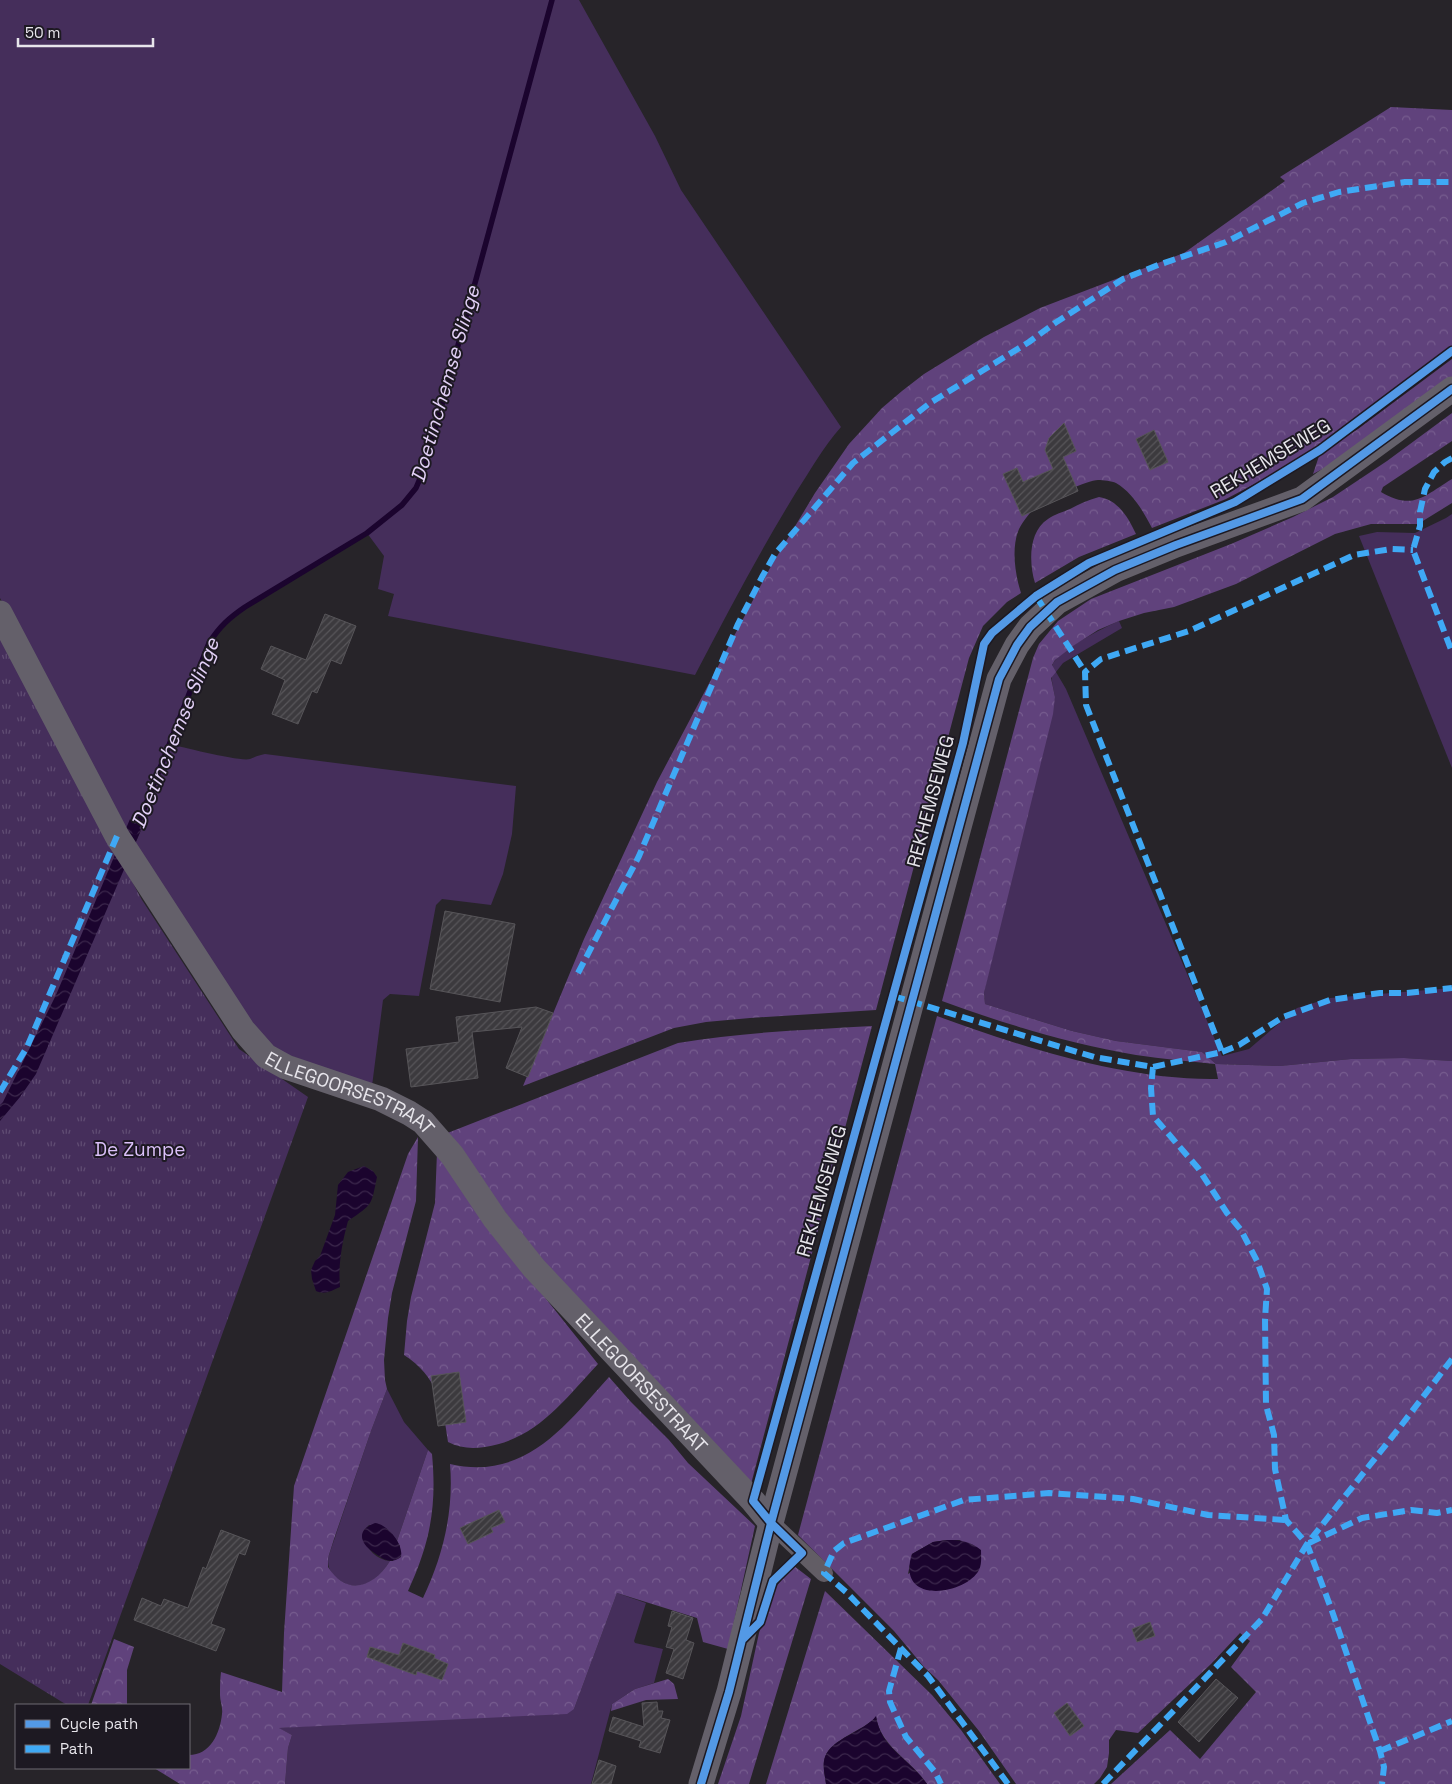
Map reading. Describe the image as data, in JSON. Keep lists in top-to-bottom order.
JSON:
{
  "streets": {
    "street": ["REKHEMSEWEG", "ELLEGOORSESTRAAT"]
  },
  "crossings": [
    ["REKHEMSEWEG", "ELLEGOORSESTRAAT"]
  ],
  "water": ["Doetinchemse Slinge"],
  "parks": ["De Zumpe"],
  "legend": ["Cycle path", "Path"],
  "scale_bar": "50 m"
}
